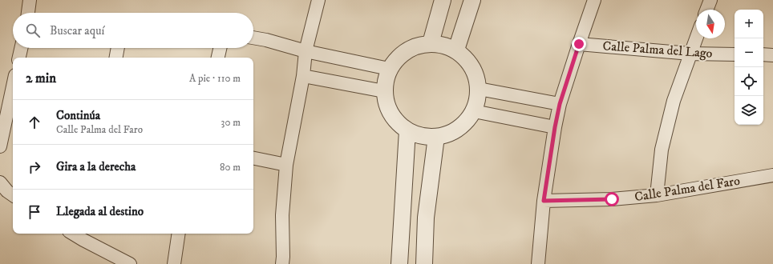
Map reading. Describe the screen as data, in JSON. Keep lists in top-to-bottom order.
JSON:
{
  "streets": {
    "street": ["Calle Palma del Lago", "Calle Palma del Faro"]
  },
  "north": "bottom",
  "page": {
    "map_buttons": ["+", "−"],
    "search": "Buscar aquí",
    "heading": ["2 min", "A pie · 110 m"],
    "list": [
      ["Continúa", "Calle Palma del Faro", "30 m"],
      ["Gira a la derecha", "80 m"],
      "Llegada al destino"
    ]
  }
}
